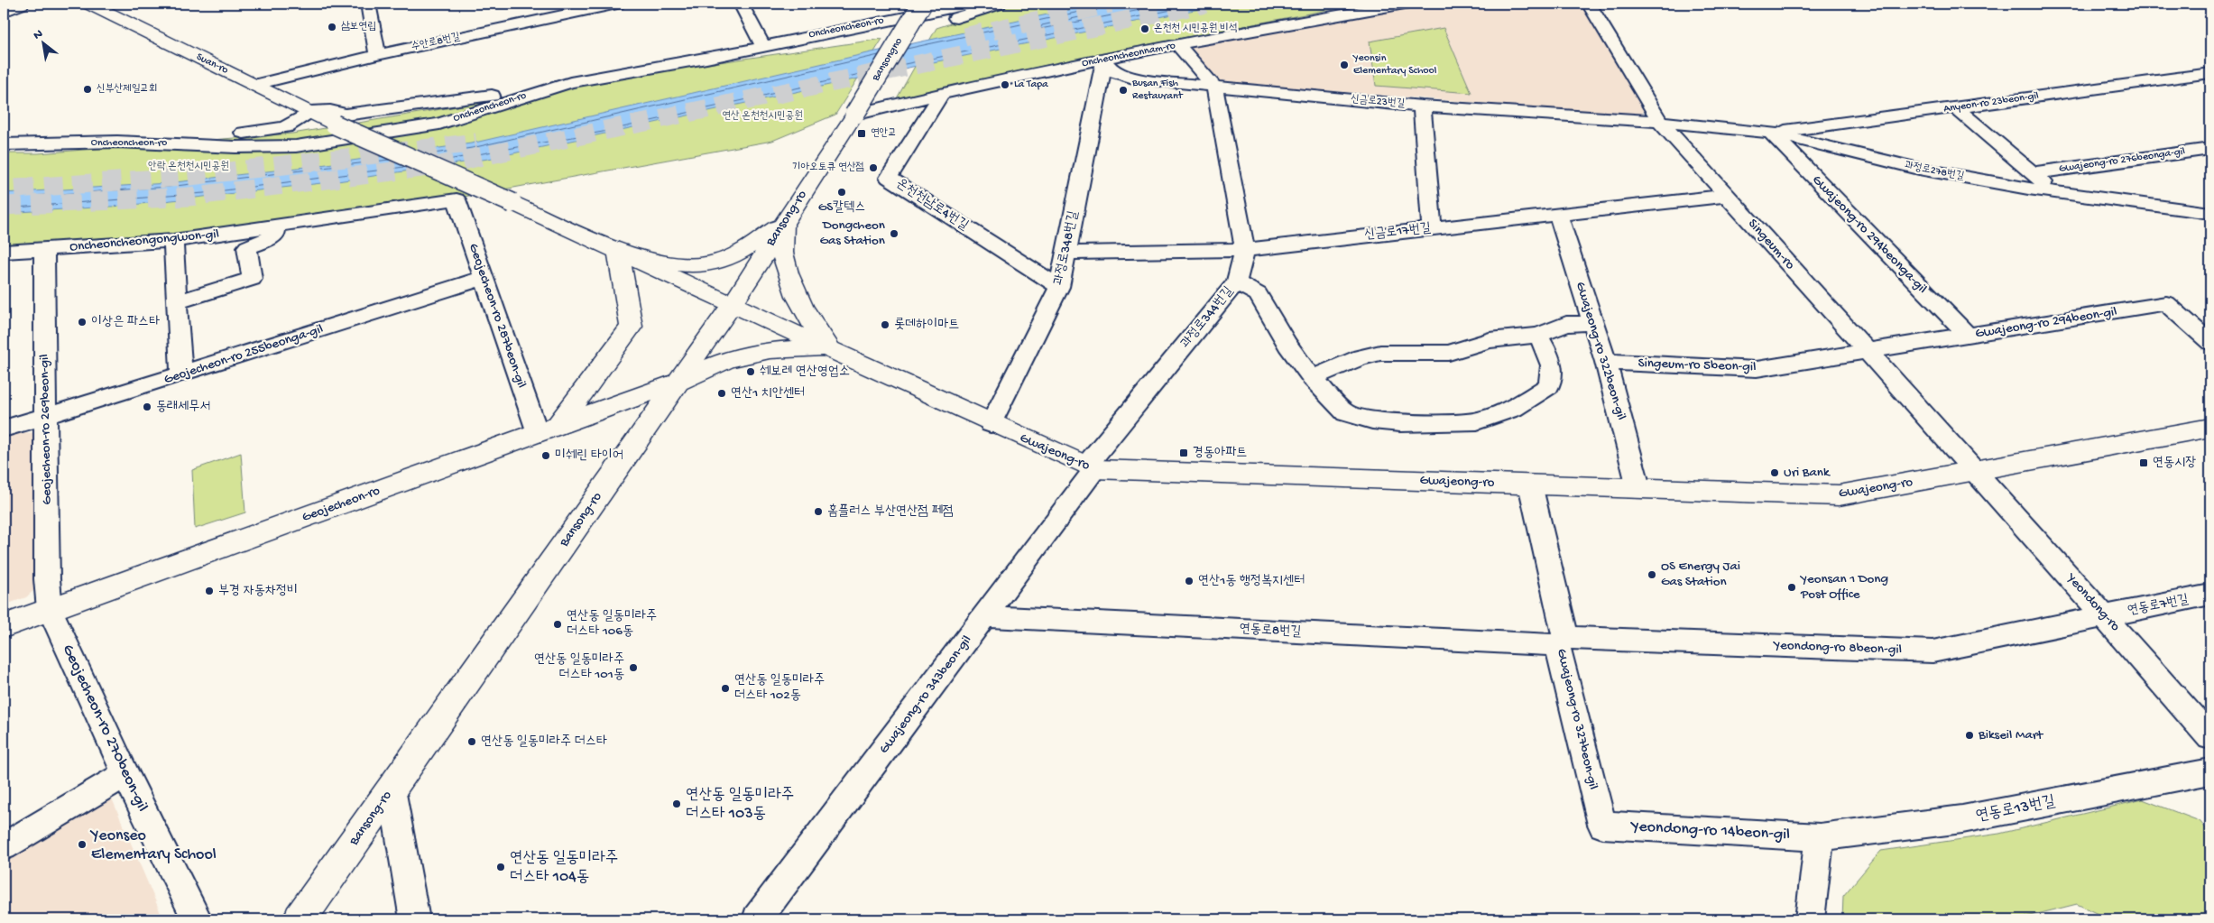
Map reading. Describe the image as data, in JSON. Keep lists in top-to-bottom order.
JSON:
{
  "streets": {
    "main road": [
      "Bansongno",
      "Suan-ro",
      "Bansong-ro",
      "Gwajeong-ro",
      "Geojecheon-ro"
    ],
    "street": [
      "Oncheoncheon-ro",
      "수안로8번길",
      "Oncheoncheonnam-ro",
      "신금로23번길",
      "Anyeon-ro 23beon-gil",
      "Gwajeong-ro 276beonga-gil",
      "과정로278번길",
      "온천천남로4번길",
      "신금로17번길",
      "Gwajeong-ro 294beonga-gil",
      "Oncheoncheongongwon-gil",
      "Singeum-ro",
      "과정로348번길",
      "Geojecheon-ro 287beon-gil",
      "과정로344번길",
      "Gwajeong-ro 294beon-gil",
      "Gwajeong-ro 322beon-gil",
      "Geojecheon-ro 255beonga-gil",
      "Singeum-ro 5beon-gil",
      "Geojecheon-ro 269beon-gil",
      "Yeondong-ro",
      "연동로7번길",
      "연동로8번길",
      "Yeondong-ro 8beon-gil",
      "Gwajeong-ro 343beon-gil",
      "Gwajeong-ro 327beon-gil",
      "Geojecheon-ro 270beon-gil",
      "연동로13번길",
      "Yeondong-ro 14beon-gil"
    ]
  },
  "crossings": [
    ["수안로8번길", "Suan-ro"],
    ["Oncheoncheonnam-ro", "Bansongno"],
    ["Oncheoncheonnam-ro", "신금로23번길"],
    ["Oncheoncheonnam-ro", "온천천남로4번길"],
    ["Oncheoncheonnam-ro", "Bansong-ro"],
    ["Oncheoncheonnam-ro", "과정로348번길"],
    ["Bansongno", "Bansong-ro"],
    ["Suan-ro", "Gwajeong-ro"],
    ["신금로23번길", "과정로278번길"],
    ["신금로23번길", "Singeum-ro"],
    ["신금로23번길", "과정로348번길"],
    ["신금로23번길", "과정로344번길"],
    ["Anyeon-ro 23beon-gil", "과정로278번길"],
    ["Anyeon-ro 23beon-gil", "Gwajeong-ro 294beonga-gil"],
    ["과정로278번길", "Gwajeong-ro 294beonga-gil"],
    ["과정로278번길", "Singeum-ro"],
    ["온천천남로4번길", "과정로348번길"],
    ["Bansong-ro", "Gwajeong-ro"],
    ["Bansong-ro", "Geojecheon-ro"],
    ["신금로17번길", "Singeum-ro"],
    ["신금로17번길", "과정로348번길"],
    ["신금로17번길", "과정로344번길"],
    ["신금로17번길", "Gwajeong-ro 322beon-gil"],
    ["Gwajeong-ro 294beonga-gil", "Gwajeong-ro 294beon-gil"],
    ["Oncheoncheongongwon-gil", "Geojecheon-ro 287beon-gil"],
    ["Oncheoncheongongwon-gil", "Geojecheon-ro 269beon-gil"],
    ["Singeum-ro", "Gwajeong-ro 294beon-gil"],
    ["Singeum-ro", "Singeum-ro 5beon-gil"],
    ["Singeum-ro", "Gwajeong-ro"],
    ["Singeum-ro", "Yeondong-ro"],
    ["과정로348번길", "Gwajeong-ro"],
    ["Geojecheon-ro 287beon-gil", "Geojecheon-ro 255beonga-gil"],
    ["Geojecheon-ro 287beon-gil", "Geojecheon-ro"],
    ["과정로344번길", "Gwajeong-ro"],
    ["과정로344번길", "Gwajeong-ro 343beon-gil"],
    ["Gwajeong-ro 294beon-gil", "Singeum-ro 5beon-gil"],
    ["Gwajeong-ro 322beon-gil", "Singeum-ro 5beon-gil"],
    ["Gwajeong-ro 322beon-gil", "Gwajeong-ro"],
    ["Geojecheon-ro 255beonga-gil", "Geojecheon-ro 269beon-gil"],
    ["Geojecheon-ro 269beon-gil", "Geojecheon-ro"],
    ["Geojecheon-ro 269beon-gil", "Geojecheon-ro 270beon-gil"],
    ["Gwajeong-ro", "Geojecheon-ro"],
    ["Gwajeong-ro", "Yeondong-ro"],
    ["Gwajeong-ro", "Gwajeong-ro 343beon-gil"],
    ["Gwajeong-ro", "Gwajeong-ro 327beon-gil"],
    ["Geojecheon-ro", "Geojecheon-ro 270beon-gil"],
    ["Yeondong-ro", "연동로7번길"],
    ["Yeondong-ro", "Yeondong-ro 8beon-gil"],
    ["연동로7번길", "Yeondong-ro 8beon-gil"],
    ["연동로8번길", "Yeondong-ro 8beon-gil"],
    ["연동로8번길", "Gwajeong-ro 343beon-gil"],
    ["연동로8번길", "Gwajeong-ro 327beon-gil"],
    ["Yeondong-ro 8beon-gil", "Gwajeong-ro 327beon-gil"],
    ["Gwajeong-ro 327beon-gil", "Yeondong-ro 14beon-gil"],
    ["연동로13번길", "Yeondong-ro 14beon-gil"]
  ],
  "parks": ["연산 온천천시민공원", "안락 온천천시민공원"],
  "places": {
    "other": [
      "삼보연립",
      "온천천 시민공원 비석",
      "Yeonsin Elementary School",
      "La Tapa",
      "신부산제일교회",
      "Busan Fish Restaurant",
      "기아오토큐 연산점",
      "GS칼텍스",
      "Dongcheon Gas Station",
      "이상은 파스타",
      "롯데하이마트",
      "쉐보레 연산영업소",
      "연산1 치안센터",
      "동래세무서",
      "미쉐린 타이어",
      "Uri Bank",
      "홈플러스 부산연산점 페점",
      "OS Energy Jai Gas Station",
      "연산1동 행정복지센터",
      "Yeonsan 1 Dong Post Office",
      "부경 자동차정비",
      "연산동 일동미라주 더스타 106동",
      "연산동 일동미라주 더스타 101동",
      "연산동 일동미라주 더스타 102동",
      "Bikseil Mart",
      "연산동 일동미라주 더스타",
      "연산동 일동미라주 더스타 103동",
      "Yeonseo Elementary School",
      "연산동 일동미라주 더스타 104동"
    ],
    "transit": ["연안교", "경동아파트", "연동시장"]
  },
  "north": "top left"
}
